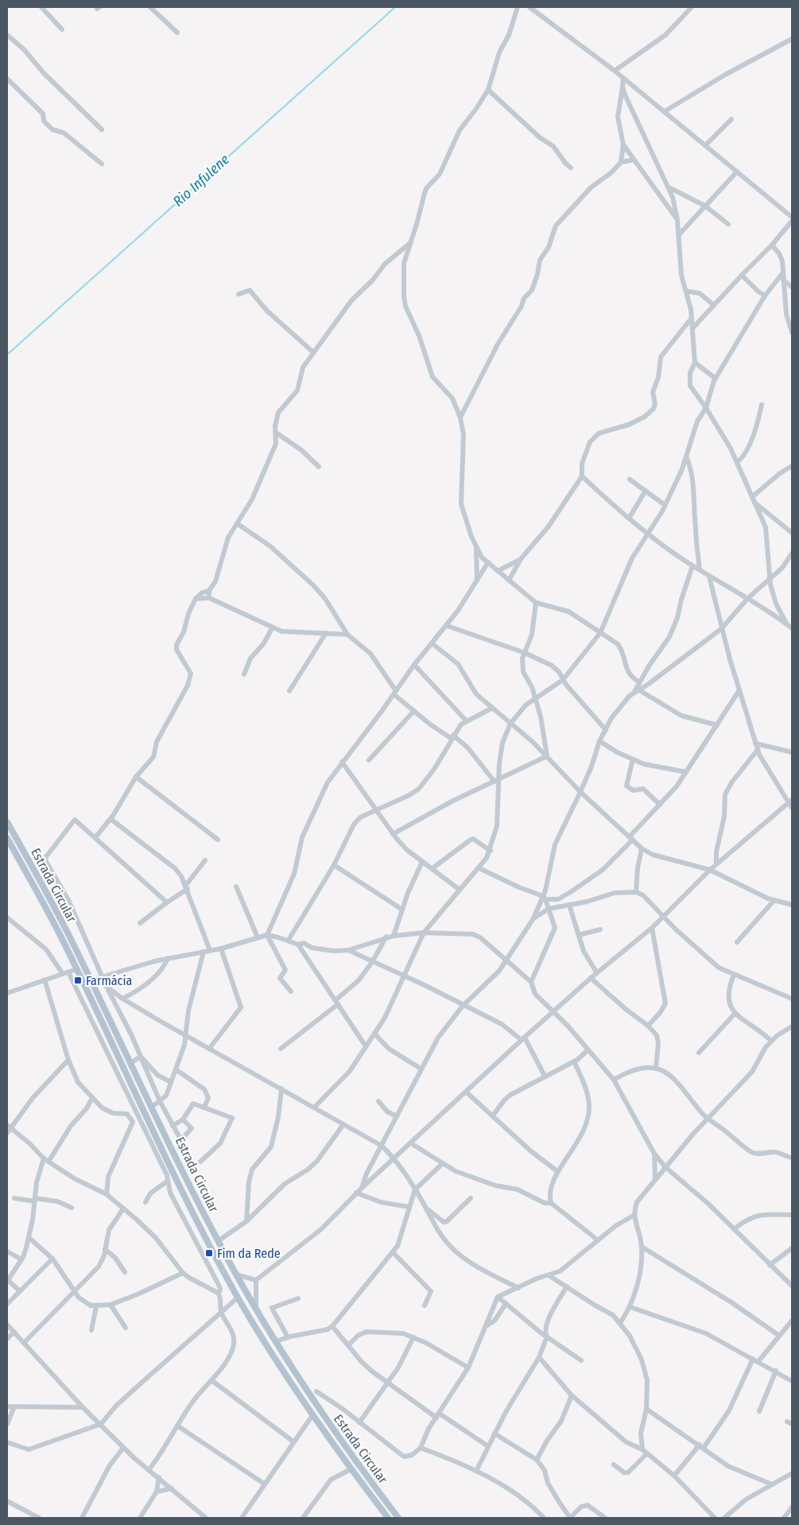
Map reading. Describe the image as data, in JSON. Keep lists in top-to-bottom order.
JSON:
{
  "streets": {
    "main road": ["Estrada Circular"]
  },
  "water": ["Rio Infulene"],
  "places": {
    "transit": ["Farmácia", "Fim da Rede"]
  }
}
